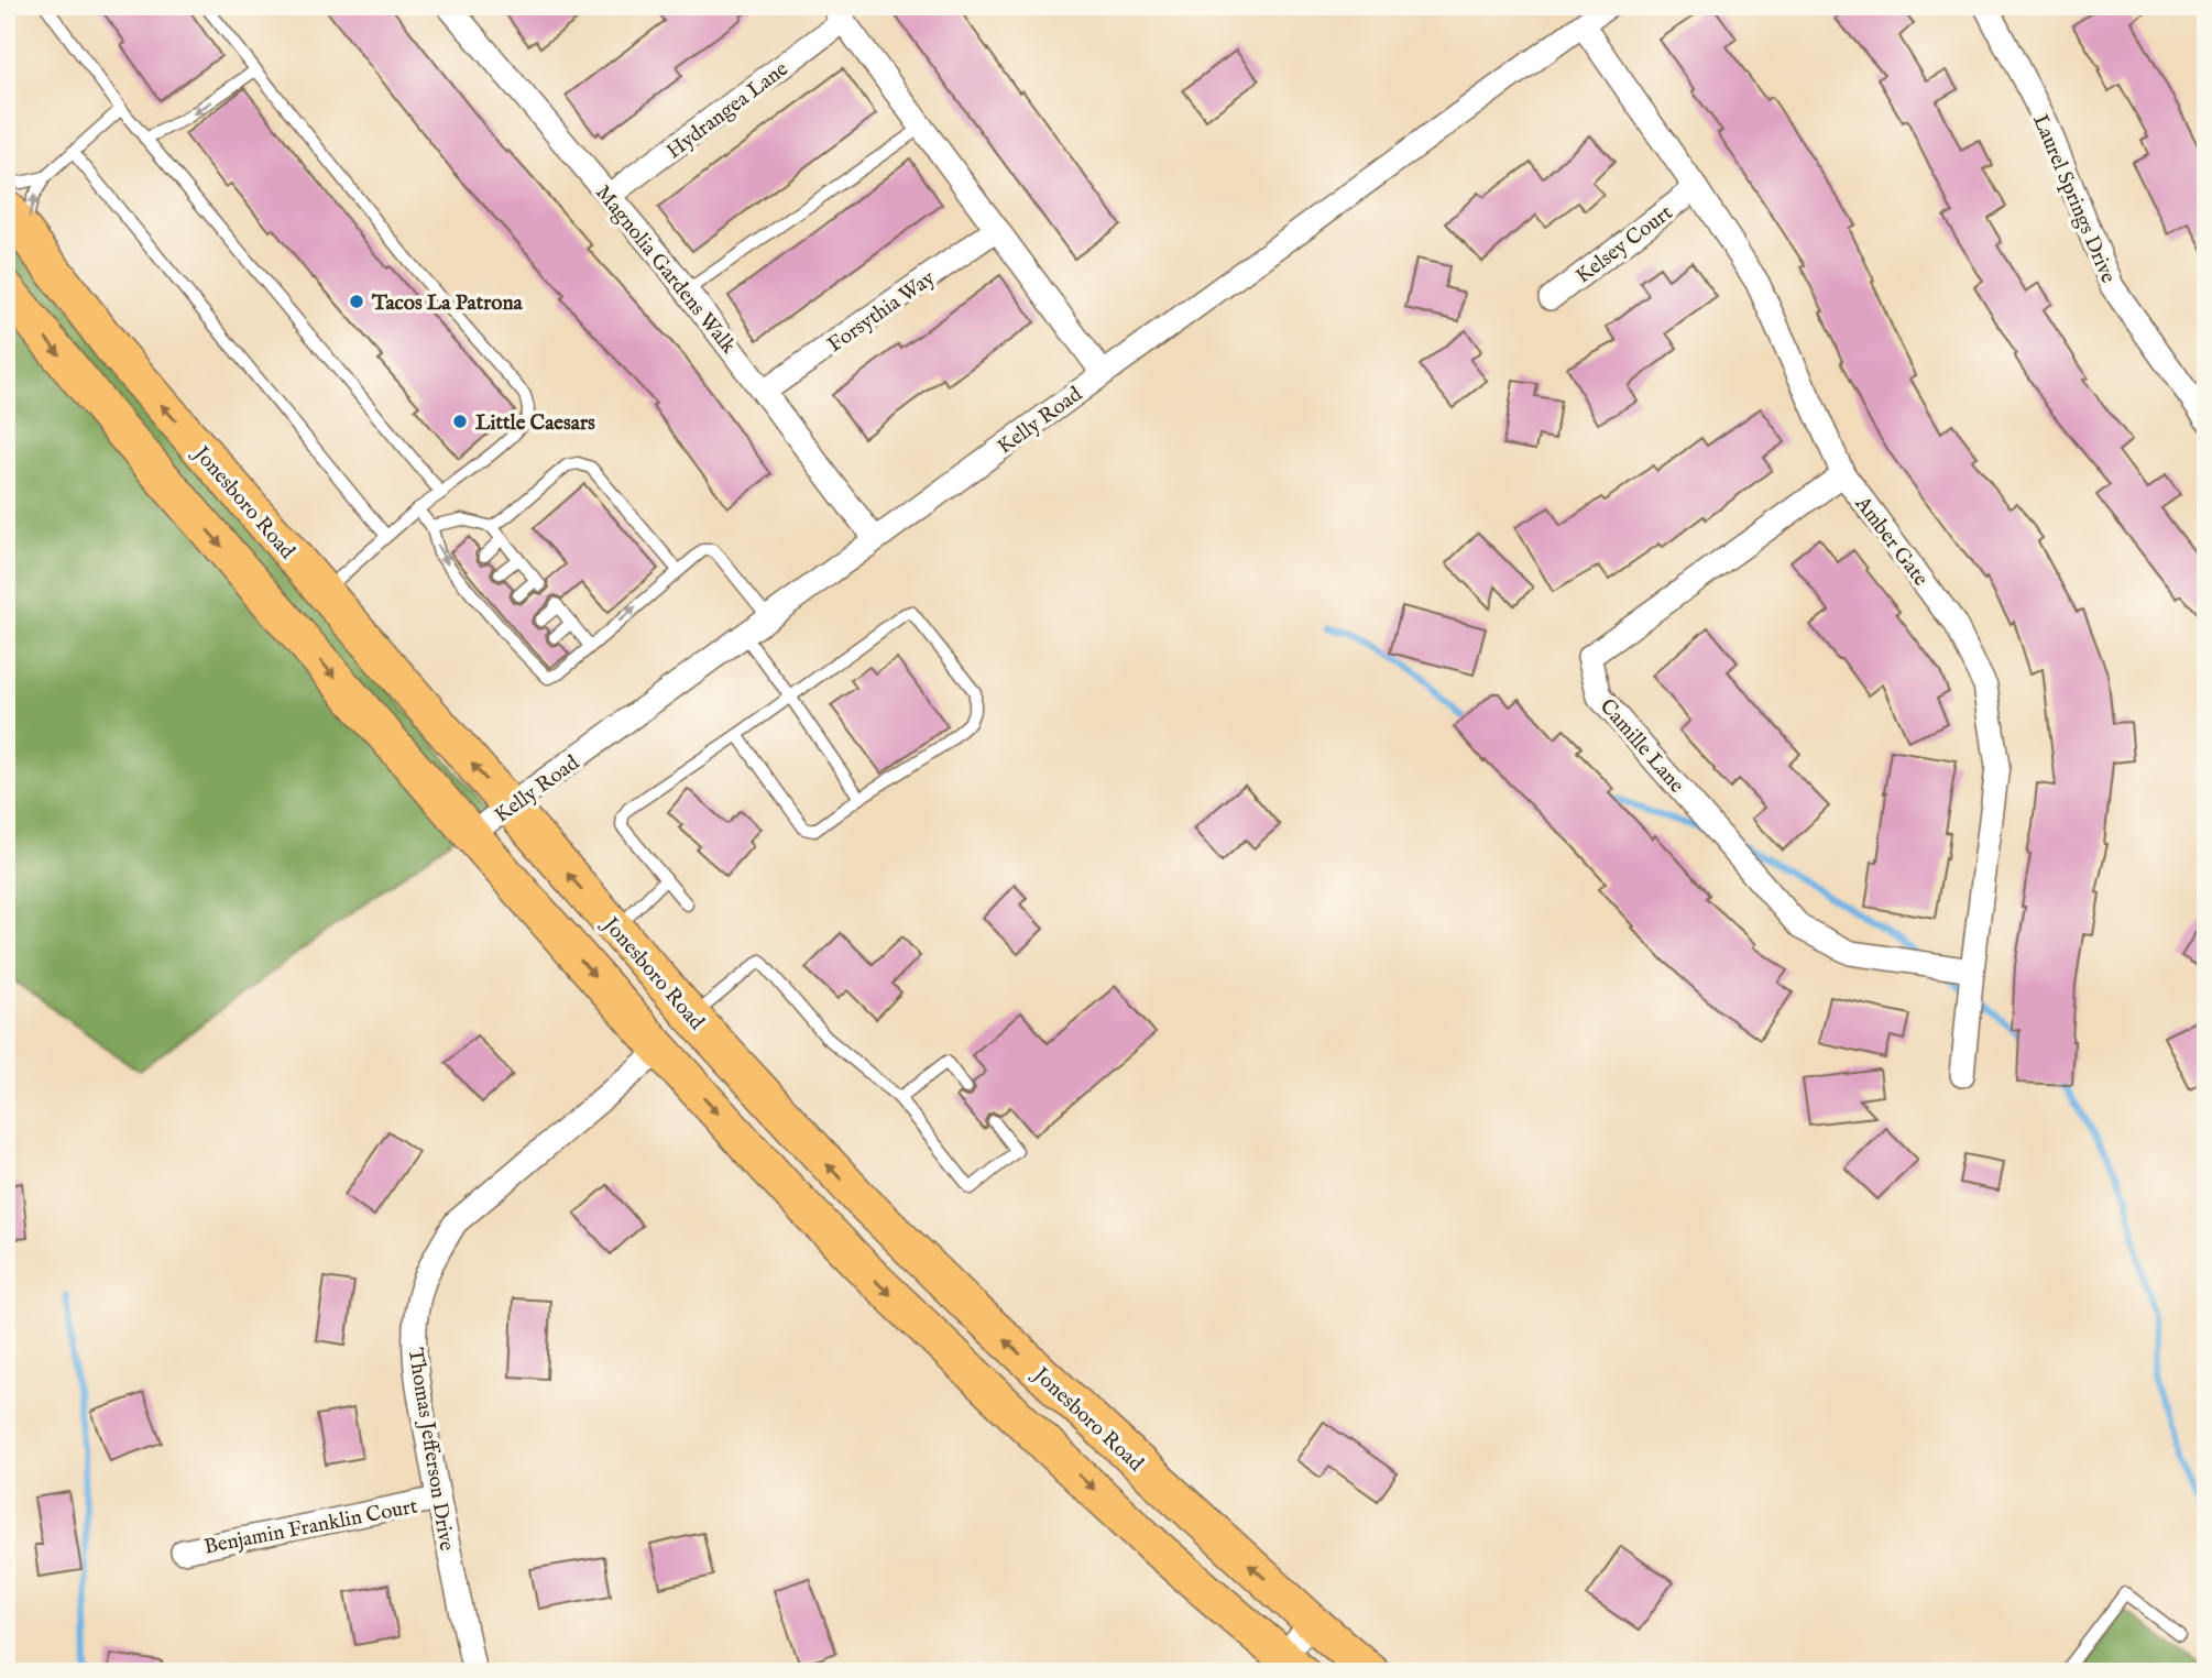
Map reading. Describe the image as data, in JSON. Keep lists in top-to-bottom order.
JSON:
{
  "streets": {
    "main road": ["Jonesboro Road"],
    "street": [
      "Hydrangea Lane",
      "Laurel Springs Drive",
      "Kelsey Court",
      "Magnolia Gardens Walk",
      "Forsythia Way",
      "Kelly Road",
      "Amber Gate",
      "Camille Lane",
      "Thomas Jefferson Drive",
      "Benjamin Franklin Court"
    ]
  },
  "crossings": [
    ["Hydrangea Lane", "Magnolia Gardens Walk"],
    ["Kelsey Court", "Amber Gate"],
    ["Magnolia Gardens Walk", "Forsythia Way"],
    ["Magnolia Gardens Walk", "Kelly Road"],
    ["Kelly Road", "Jonesboro Road"],
    ["Kelly Road", "Amber Gate"],
    ["Amber Gate", "Camille Lane"],
    ["Thomas Jefferson Drive", "Benjamin Franklin Court"]
  ],
  "places": ["Tacos La Patrona", "Little Caesars"]
}
